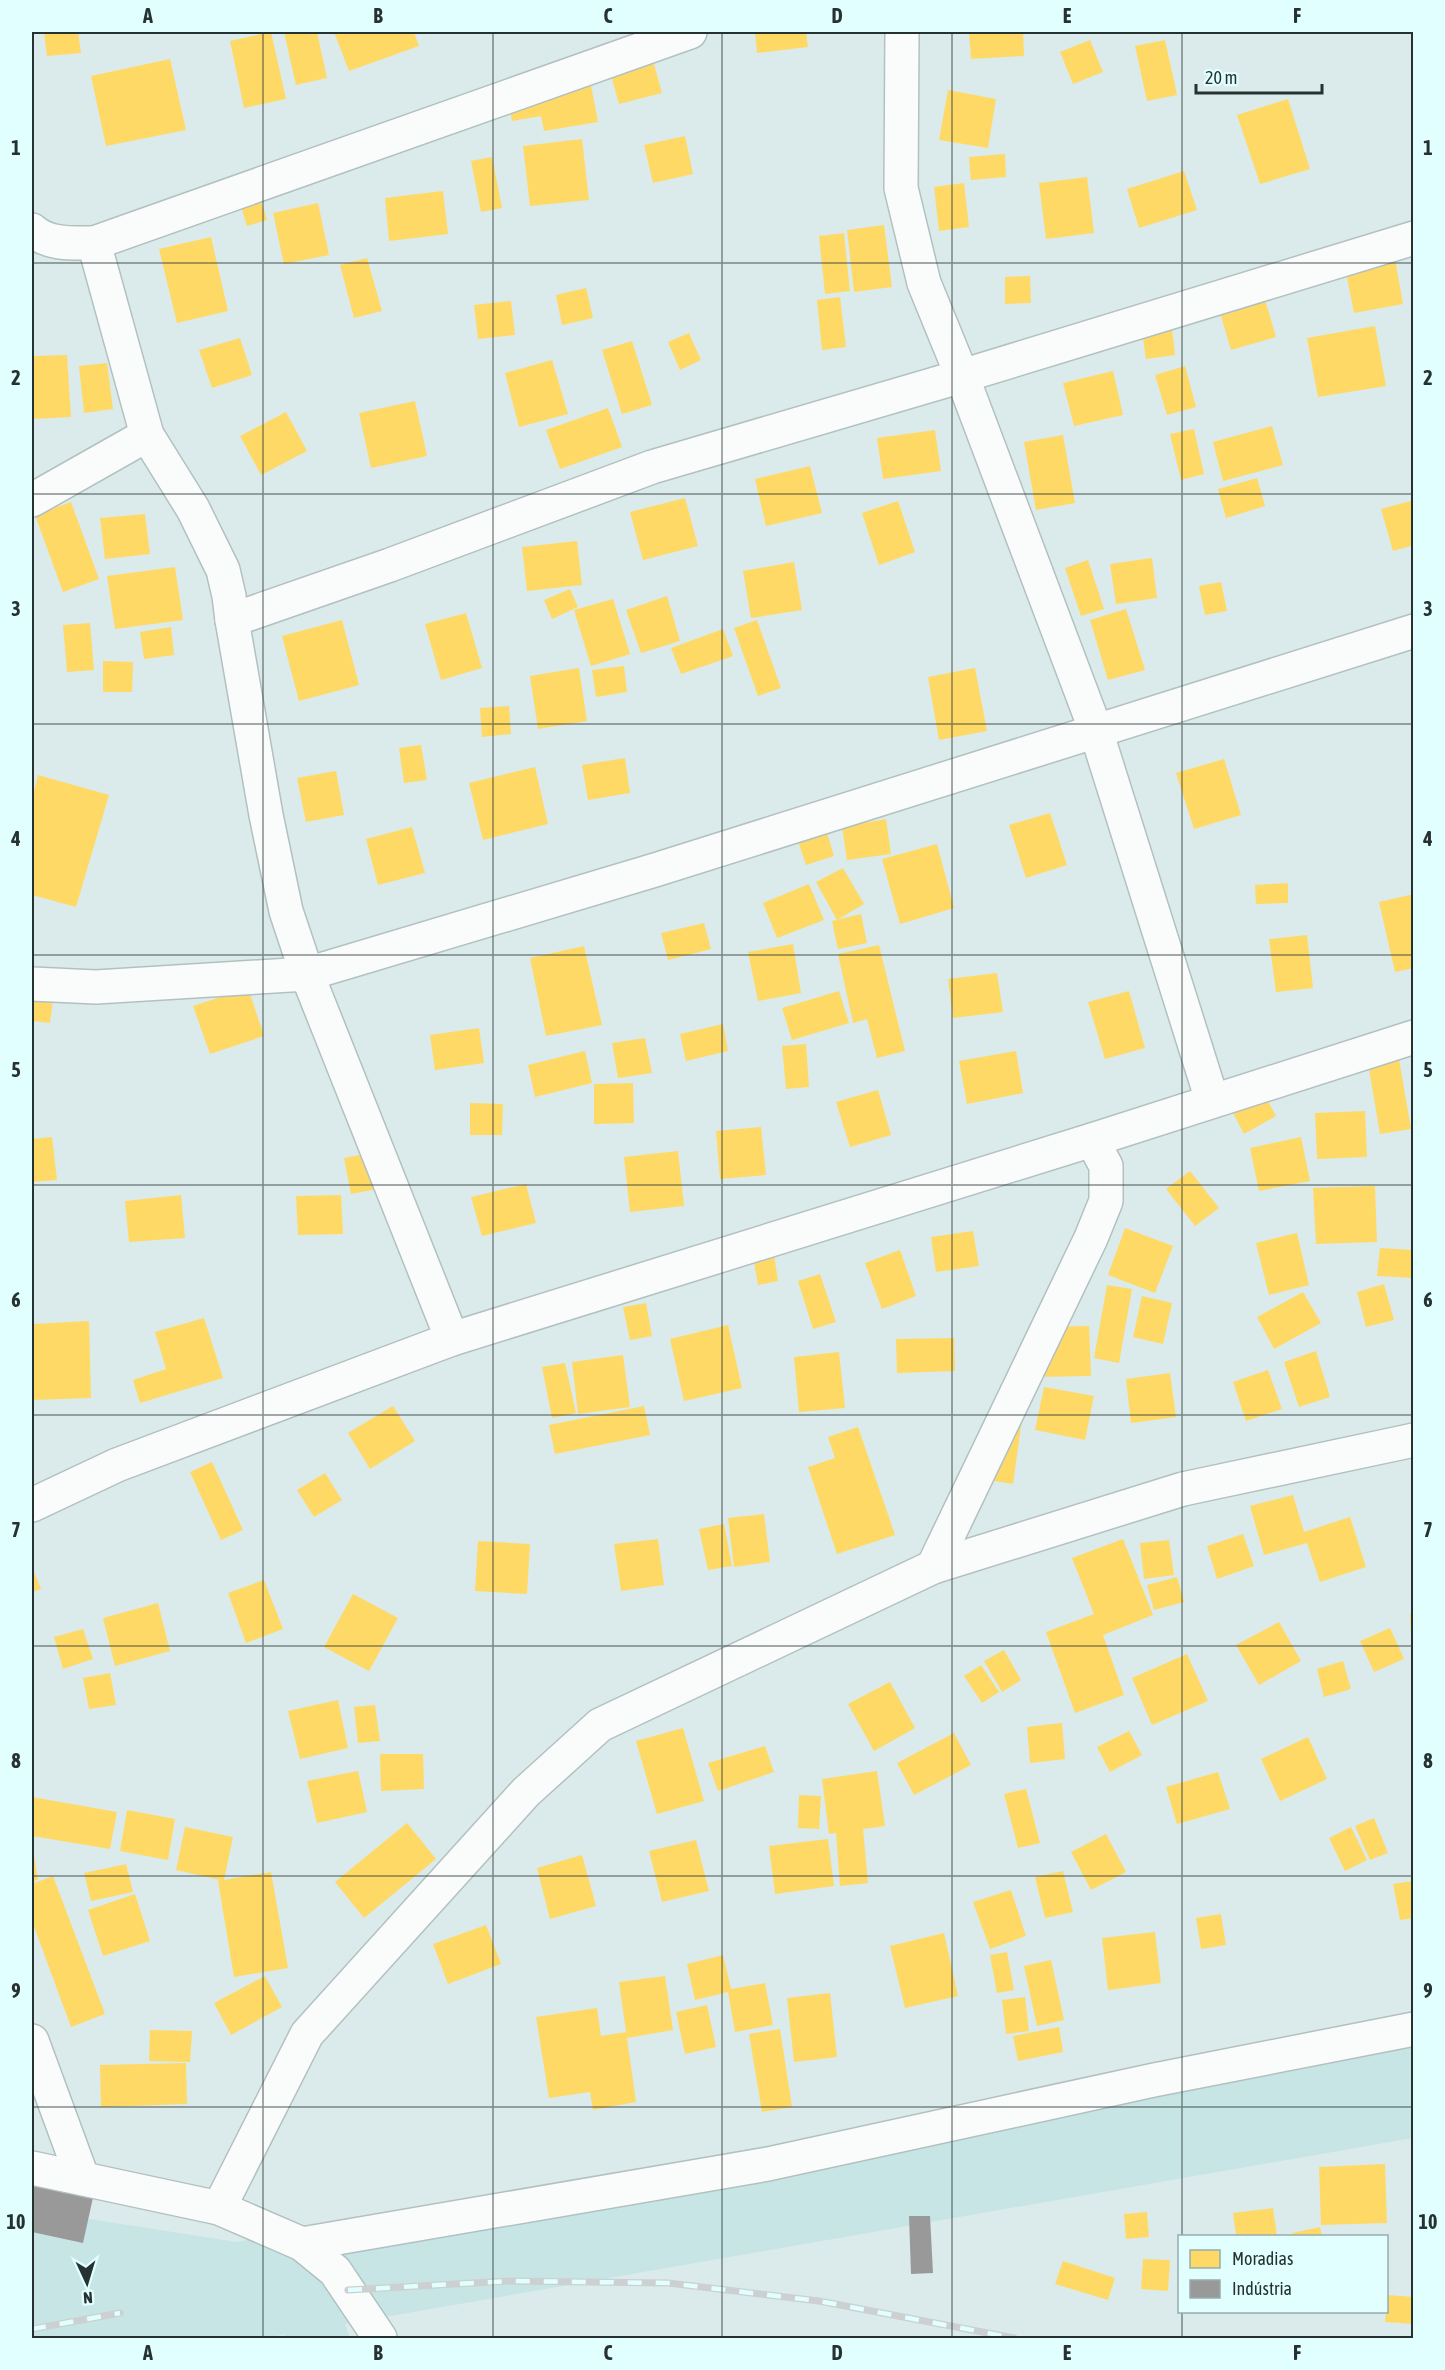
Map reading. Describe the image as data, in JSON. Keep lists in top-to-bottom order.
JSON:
{
  "legend": ["Moradias", "Indústria"],
  "scale_bar": "20 m",
  "north": "bottom",
  "grid": {
    "columns": [
      "A",
      "B",
      "C",
      "D",
      "E",
      "F"
    ],
    "rows": [
      "1",
      "2",
      "3",
      "4",
      "5",
      "6",
      "7",
      "8",
      "9",
      "10"
    ]
  }
}
